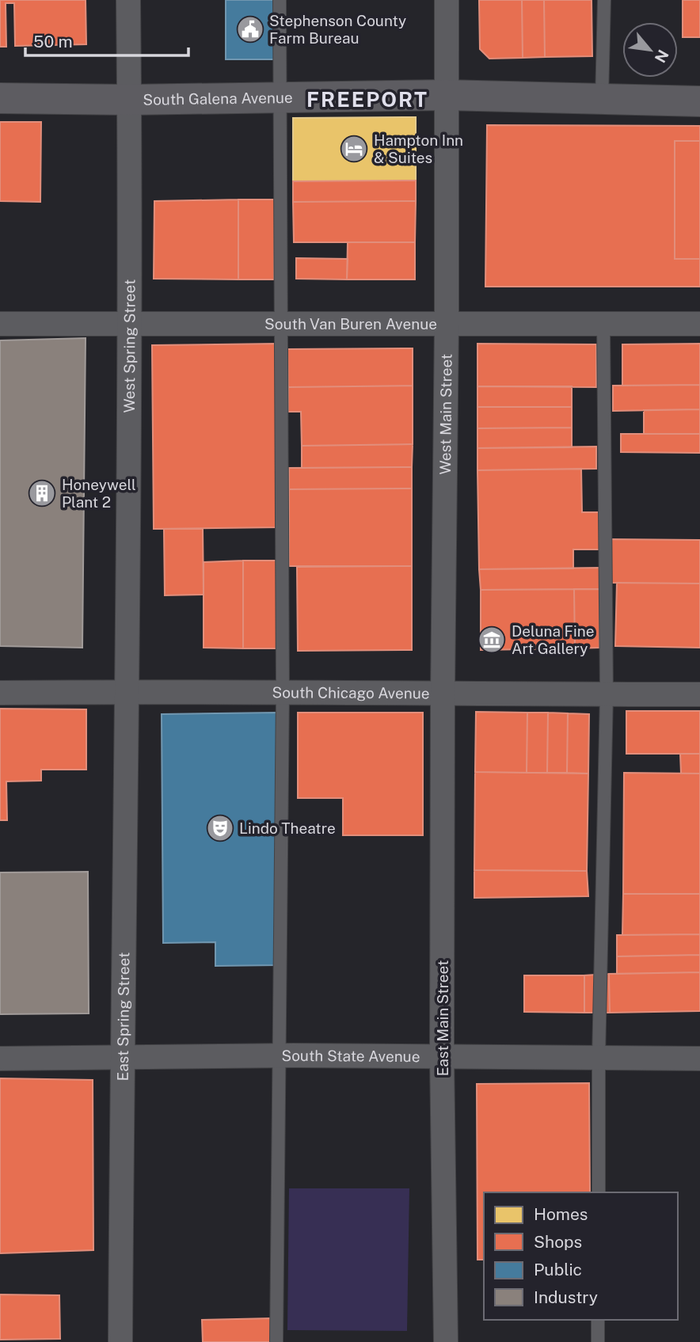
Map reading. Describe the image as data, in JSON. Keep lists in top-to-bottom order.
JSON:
{
  "streets": {
    "main road": ["South Galena Avenue"],
    "street": [
      "South Van Buren Avenue",
      "West Spring Street",
      "West Main Street",
      "South Chicago Avenue",
      "East Spring Street",
      "East Main Street",
      "South State Avenue"
    ]
  },
  "crossings": [
    ["South Galena Avenue", "West Spring Street"],
    ["South Galena Avenue", "West Main Street"],
    ["South Van Buren Avenue", "West Spring Street"],
    ["South Van Buren Avenue", "West Main Street"],
    ["West Spring Street", "South Chicago Avenue"],
    ["West Spring Street", "East Spring Street"],
    ["West Main Street", "South Chicago Avenue"],
    ["West Main Street", "East Main Street"],
    ["South Chicago Avenue", "East Spring Street"],
    ["South Chicago Avenue", "East Main Street"],
    ["East Spring Street", "South State Avenue"],
    ["East Main Street", "South State Avenue"]
  ],
  "districts": ["FREEPORT"],
  "places": {
    "public building": ["Stephenson County Farm Bureau"],
    "hotel": ["Hampton Inn & Suites"],
    "building": ["Honeywell Plant 2"],
    "museum": ["Deluna Fine Art Gallery"],
    "theatre": ["Lindo Theatre"]
  },
  "legend": [
    "Homes",
    "Shops",
    "Public",
    "Industry"
  ],
  "scale_bar": "50 m",
  "north": "bottom right"
}
